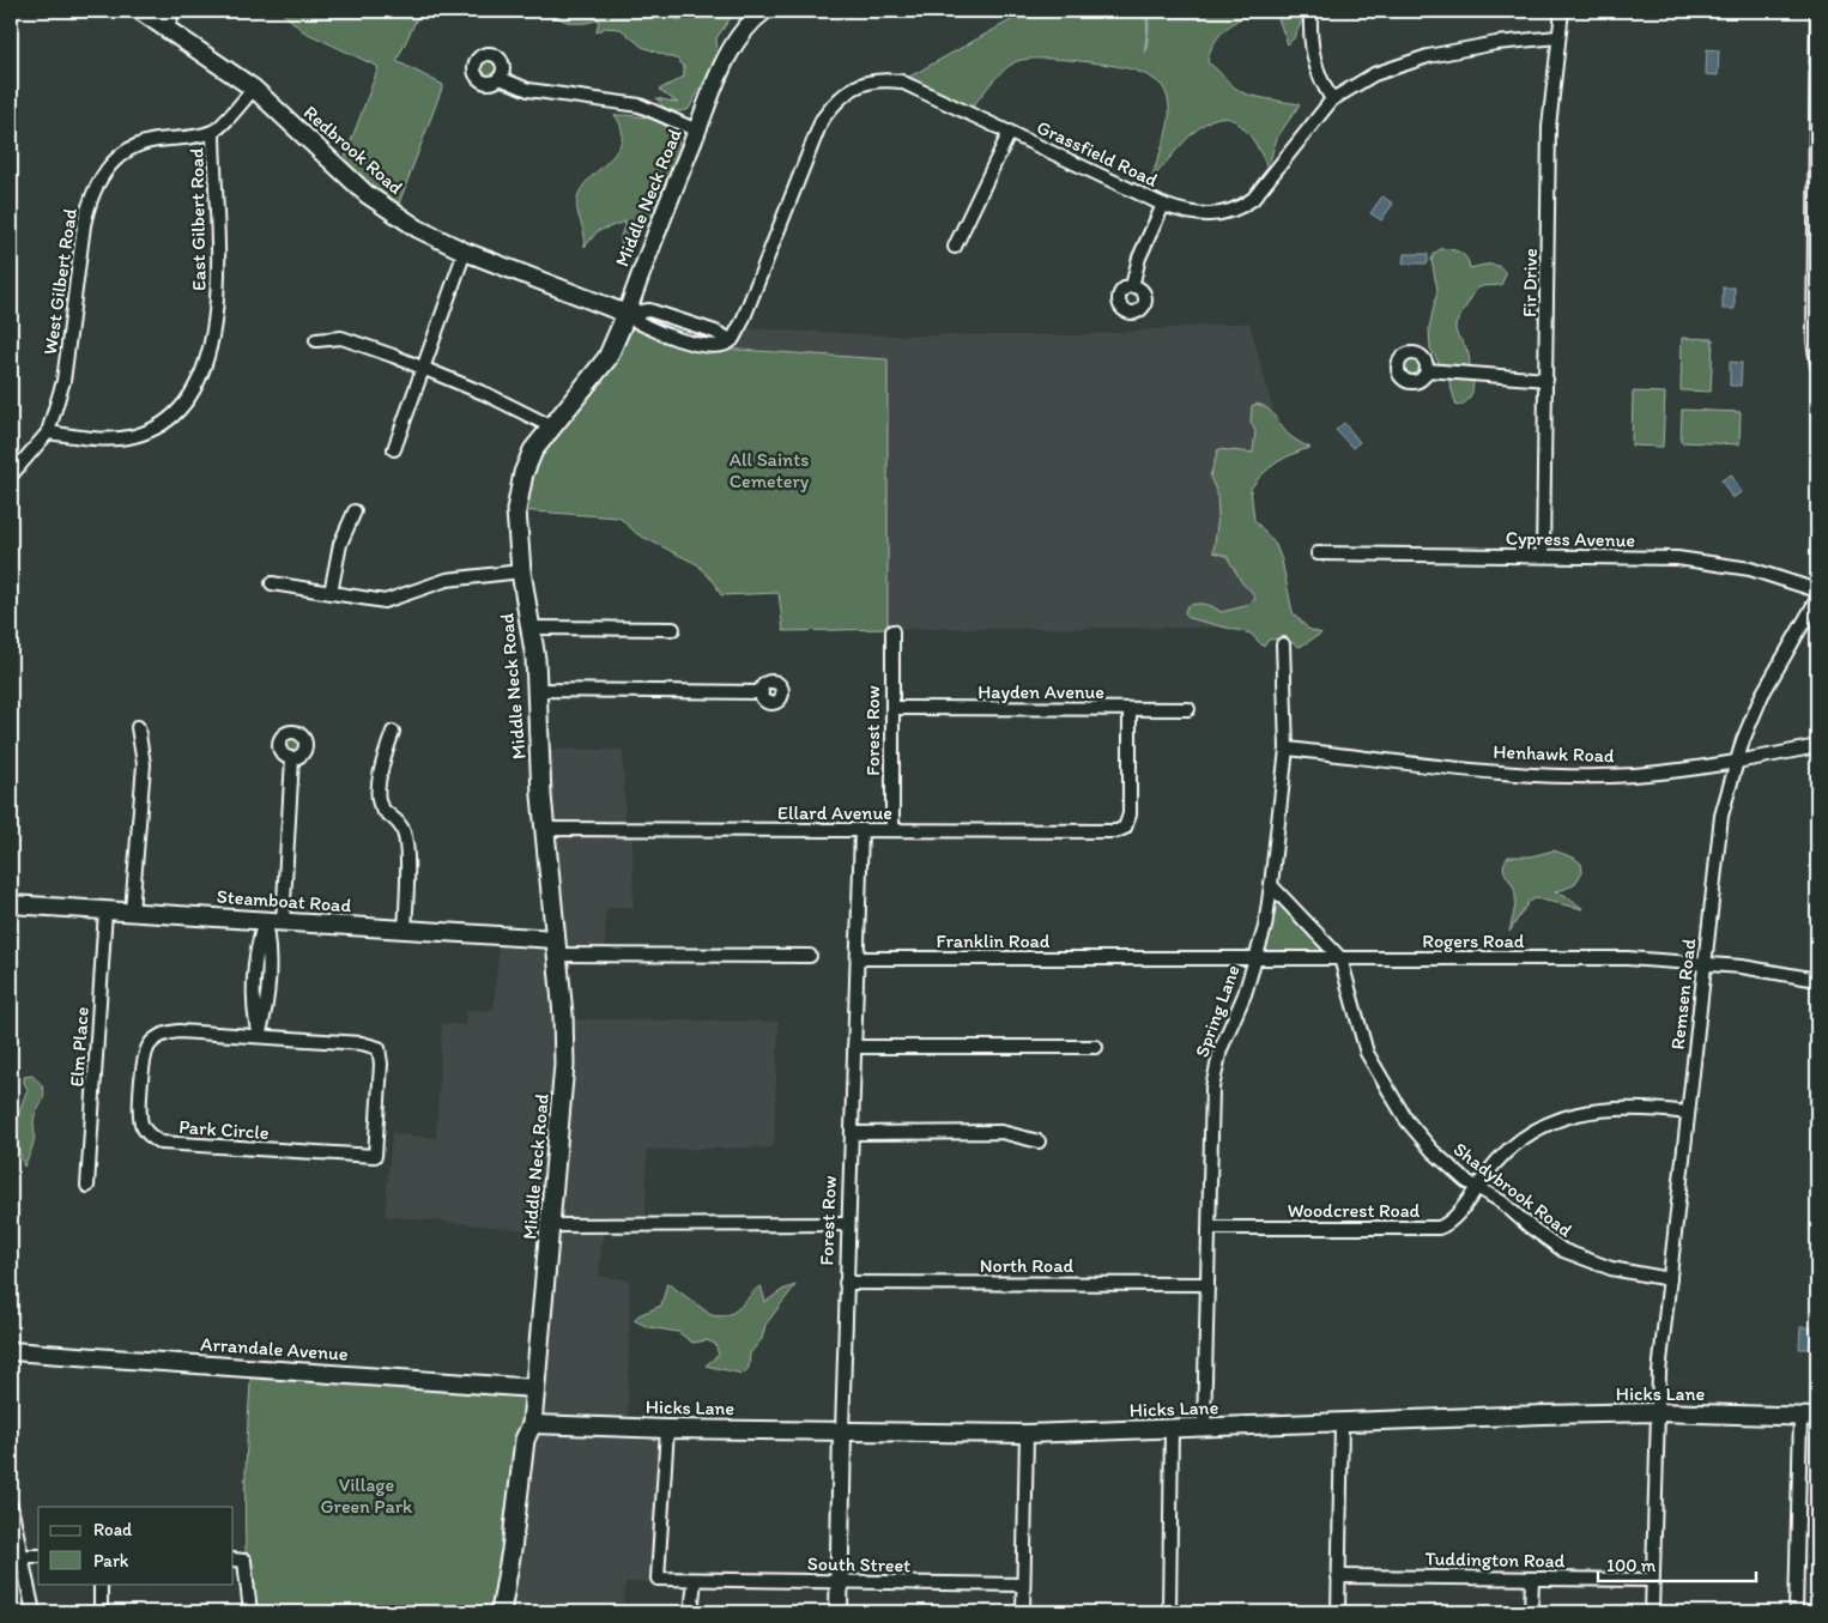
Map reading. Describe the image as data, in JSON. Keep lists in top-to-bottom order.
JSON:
{
  "streets": {
    "main road": [
      "Redbrook Road",
      "Middle Neck Road",
      "Forest Row",
      "Steamboat Road",
      "Arrandale Avenue",
      "Hicks Lane"
    ],
    "street": [
      "Grassfield Road",
      "East Gilbert Road",
      "West Gilbert Road",
      "Fir Drive",
      "Cypress Avenue",
      "Hayden Avenue",
      "Henhawk Road",
      "Ellard Avenue",
      "Franklin Road",
      "Rogers Road",
      "Remsen Road",
      "Spring Lane",
      "Elm Place",
      "Park Circle",
      "Shadybrook Road",
      "Woodcrest Road",
      "North Road",
      "Tuddington Road",
      "South Street"
    ]
  },
  "crossings": [
    ["Redbrook Road", "Middle Neck Road"],
    ["Grassfield Road", "Fir Drive"],
    ["Middle Neck Road", "Ellard Avenue"],
    ["Middle Neck Road", "Steamboat Road"],
    ["Middle Neck Road", "Arrandale Avenue"],
    ["Middle Neck Road", "Hicks Lane"],
    ["East Gilbert Road", "West Gilbert Road"],
    ["Fir Drive", "Cypress Avenue"],
    ["Hayden Avenue", "Forest Row"],
    ["Hayden Avenue", "Ellard Avenue"],
    ["Forest Row", "Ellard Avenue"],
    ["Forest Row", "Franklin Road"],
    ["Forest Row", "North Road"],
    ["Forest Row", "Hicks Lane"],
    ["Forest Row", "South Street"],
    ["Henhawk Road", "Remsen Road"],
    ["Henhawk Road", "Spring Lane"],
    ["Steamboat Road", "Elm Place"],
    ["Franklin Road", "Rogers Road"],
    ["Rogers Road", "Remsen Road"],
    ["Rogers Road", "Spring Lane"],
    ["Rogers Road", "Shadybrook Road"],
    ["Remsen Road", "Shadybrook Road"],
    ["Remsen Road", "Woodcrest Road"],
    ["Remsen Road", "Hicks Lane"],
    ["Remsen Road", "Tuddington Road"],
    ["Spring Lane", "Shadybrook Road"],
    ["Spring Lane", "Woodcrest Road"],
    ["Spring Lane", "North Road"],
    ["Spring Lane", "Hicks Lane"],
    ["Shadybrook Road", "Woodcrest Road"],
    ["Hicks Lane", "South Street"]
  ],
  "parks": ["All Saints Cemetery", "Village Green Park"],
  "legend": ["Road", "Park"],
  "scale_bar": "100 m"
}
